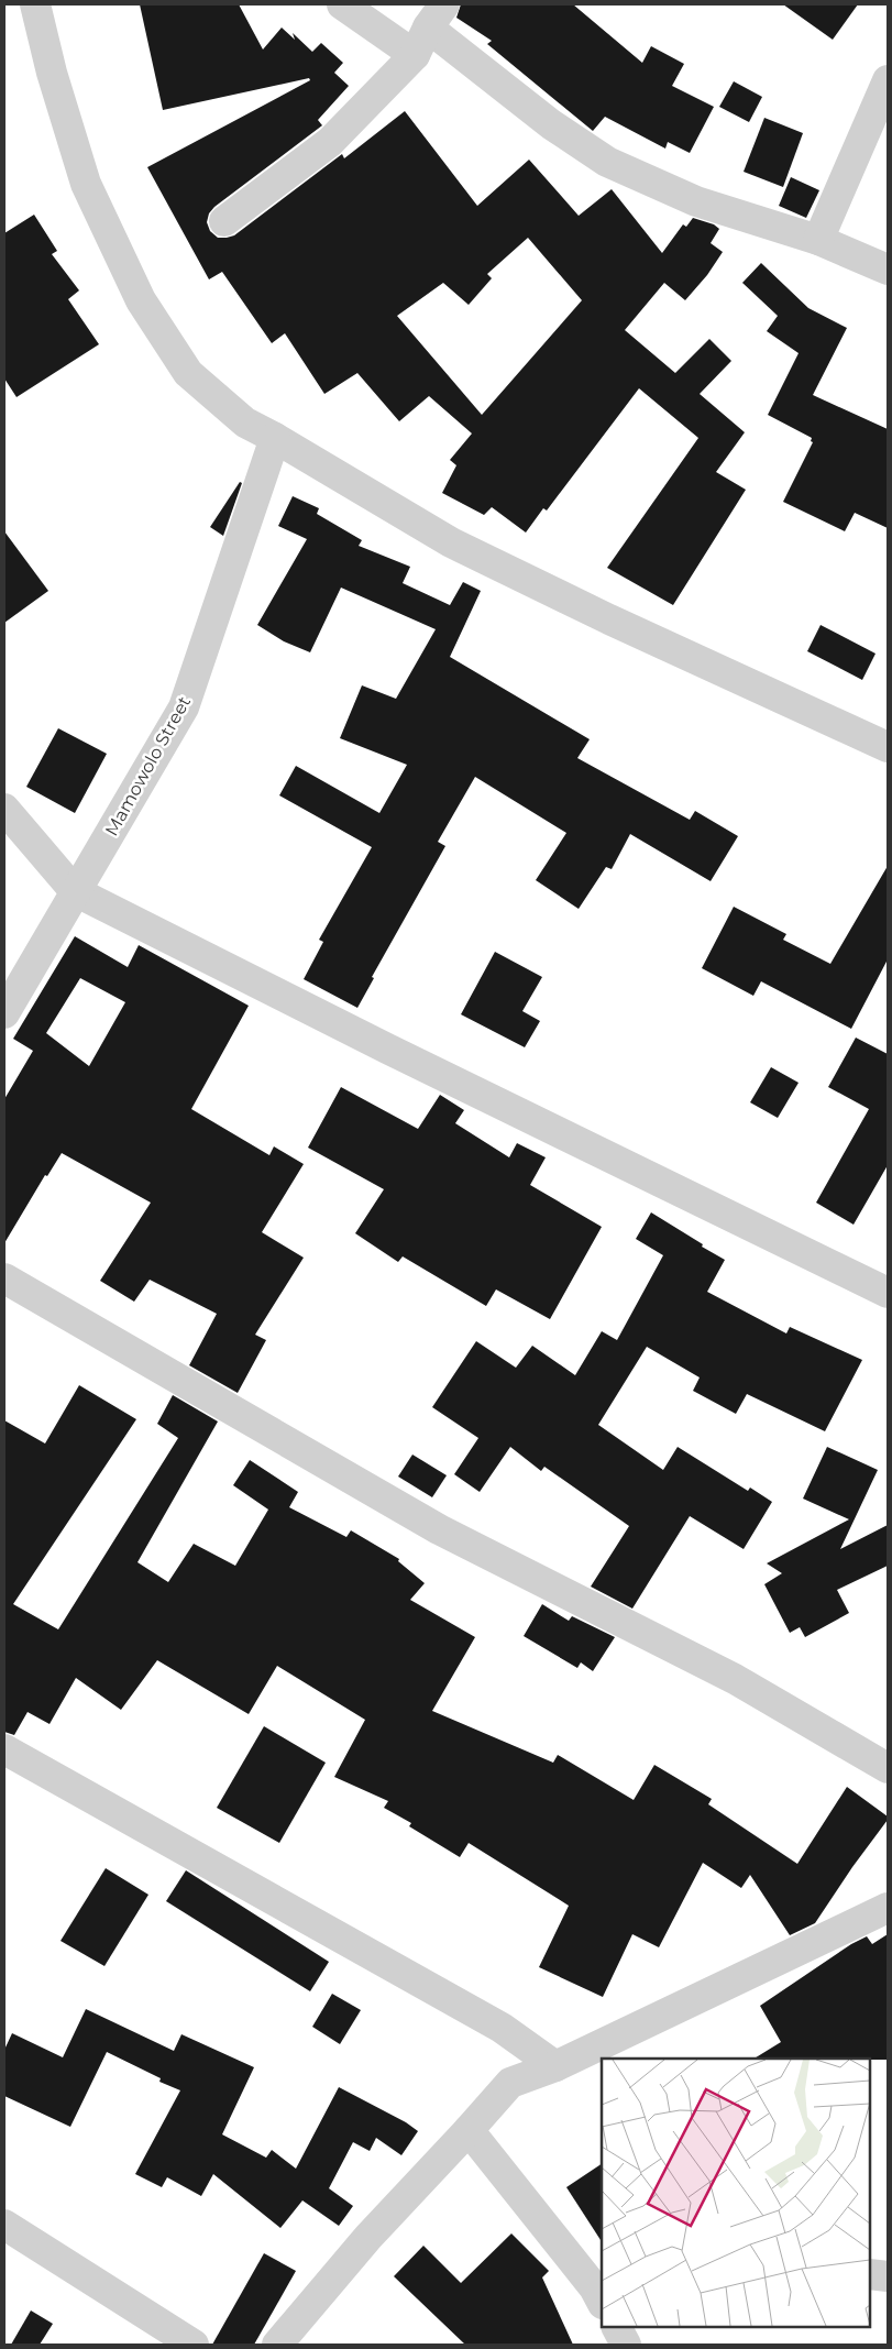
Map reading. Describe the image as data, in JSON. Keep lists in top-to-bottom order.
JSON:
{
  "streets": {
    "street": ["Mamowolo Street"]
  }
}
